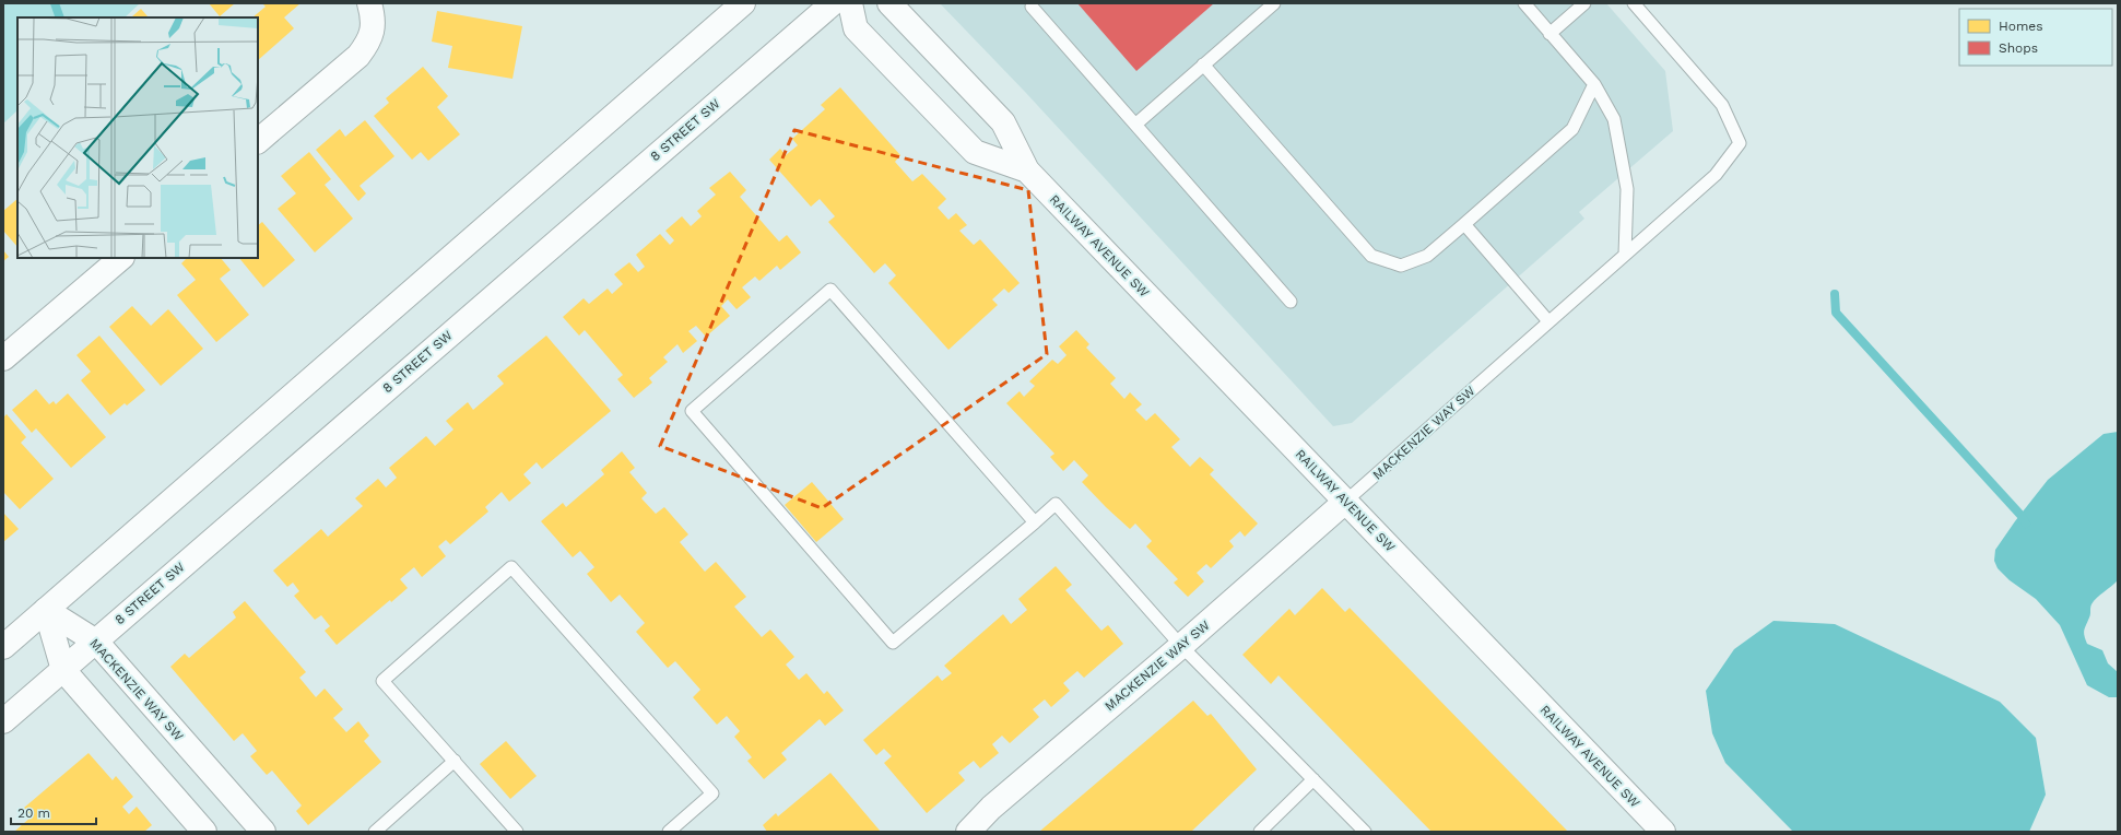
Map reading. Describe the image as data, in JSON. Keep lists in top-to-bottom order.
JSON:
{
  "streets": {
    "street": ["8 STREET SW", "RAILWAY AVENUE SW", "MACKENZIE WAY SW"]
  },
  "crossings": [
    ["8 STREET SW", "MACKENZIE WAY SW"],
    ["RAILWAY AVENUE SW", "MACKENZIE WAY SW"]
  ],
  "legend": ["Homes", "Shops"],
  "scale_bar": "20 m"
}
